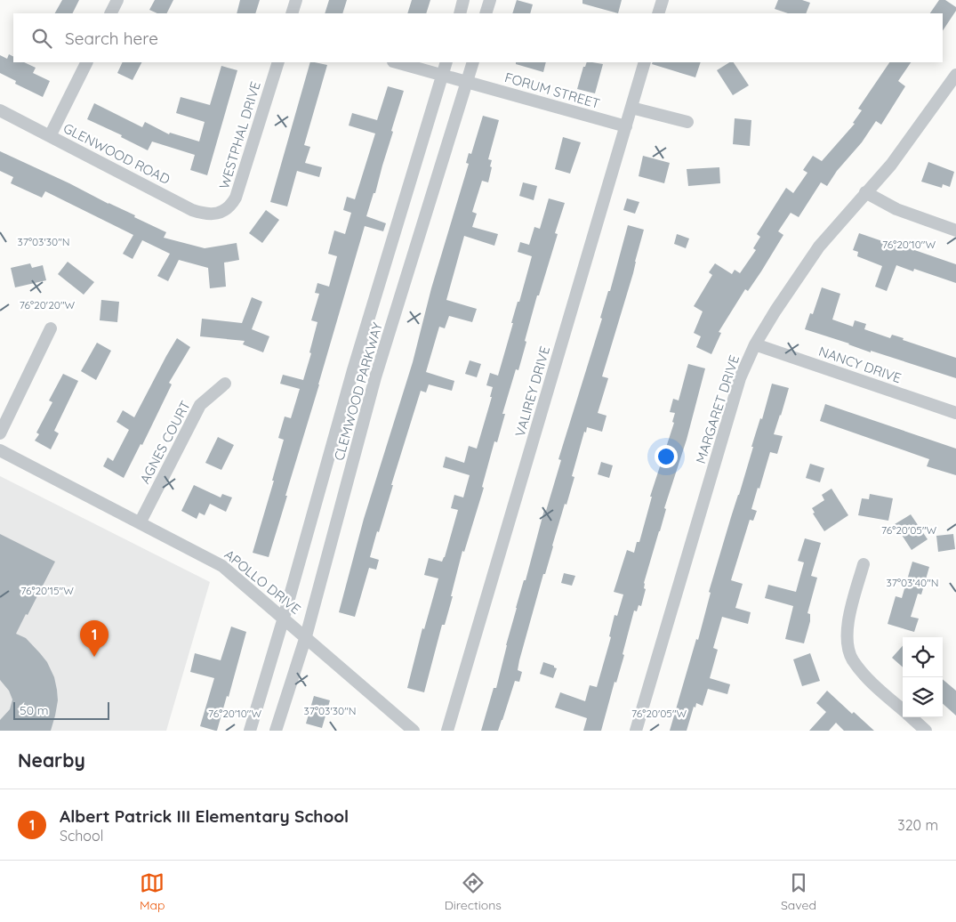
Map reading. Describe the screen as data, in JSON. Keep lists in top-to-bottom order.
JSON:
{
  "streets": {
    "street": [
      "FORUM STREET",
      "WESTPHAL DRIVE",
      "GLENWOOD ROAD",
      "NANCY DRIVE",
      "CLEMWOOD PARKWAY",
      "VALIREY DRIVE",
      "MARGARET DRIVE",
      "AGNES COURT",
      "APOLLO DRIVE"
    ]
  },
  "crossings": [
    ["FORUM STREET", "CLEMWOOD PARKWAY"],
    ["FORUM STREET", "VALIREY DRIVE"],
    ["WESTPHAL DRIVE", "GLENWOOD ROAD"],
    ["NANCY DRIVE", "MARGARET DRIVE"],
    ["CLEMWOOD PARKWAY", "APOLLO DRIVE"],
    ["AGNES COURT", "APOLLO DRIVE"]
  ],
  "scale_bar": "50 m",
  "page": {
    "search": "Search here",
    "pins": "1",
    "scale": "50 m",
    "heading": "Nearby",
    "list": [
      {
        "mark": "1",
        "name": "Albert Patrick III Elementary School",
        "note": "School",
        "value": "320 m"
      }
    ],
    "nav": ["Map", "Directions", "Saved"]
  },
  "coordinates": [
    "37°03'30\"N",
    "76°20'10\"W",
    "76°20'20\"W",
    "76°20'05\"W",
    "37°03'40\"N",
    "76°20'15\"W"
  ]
}
